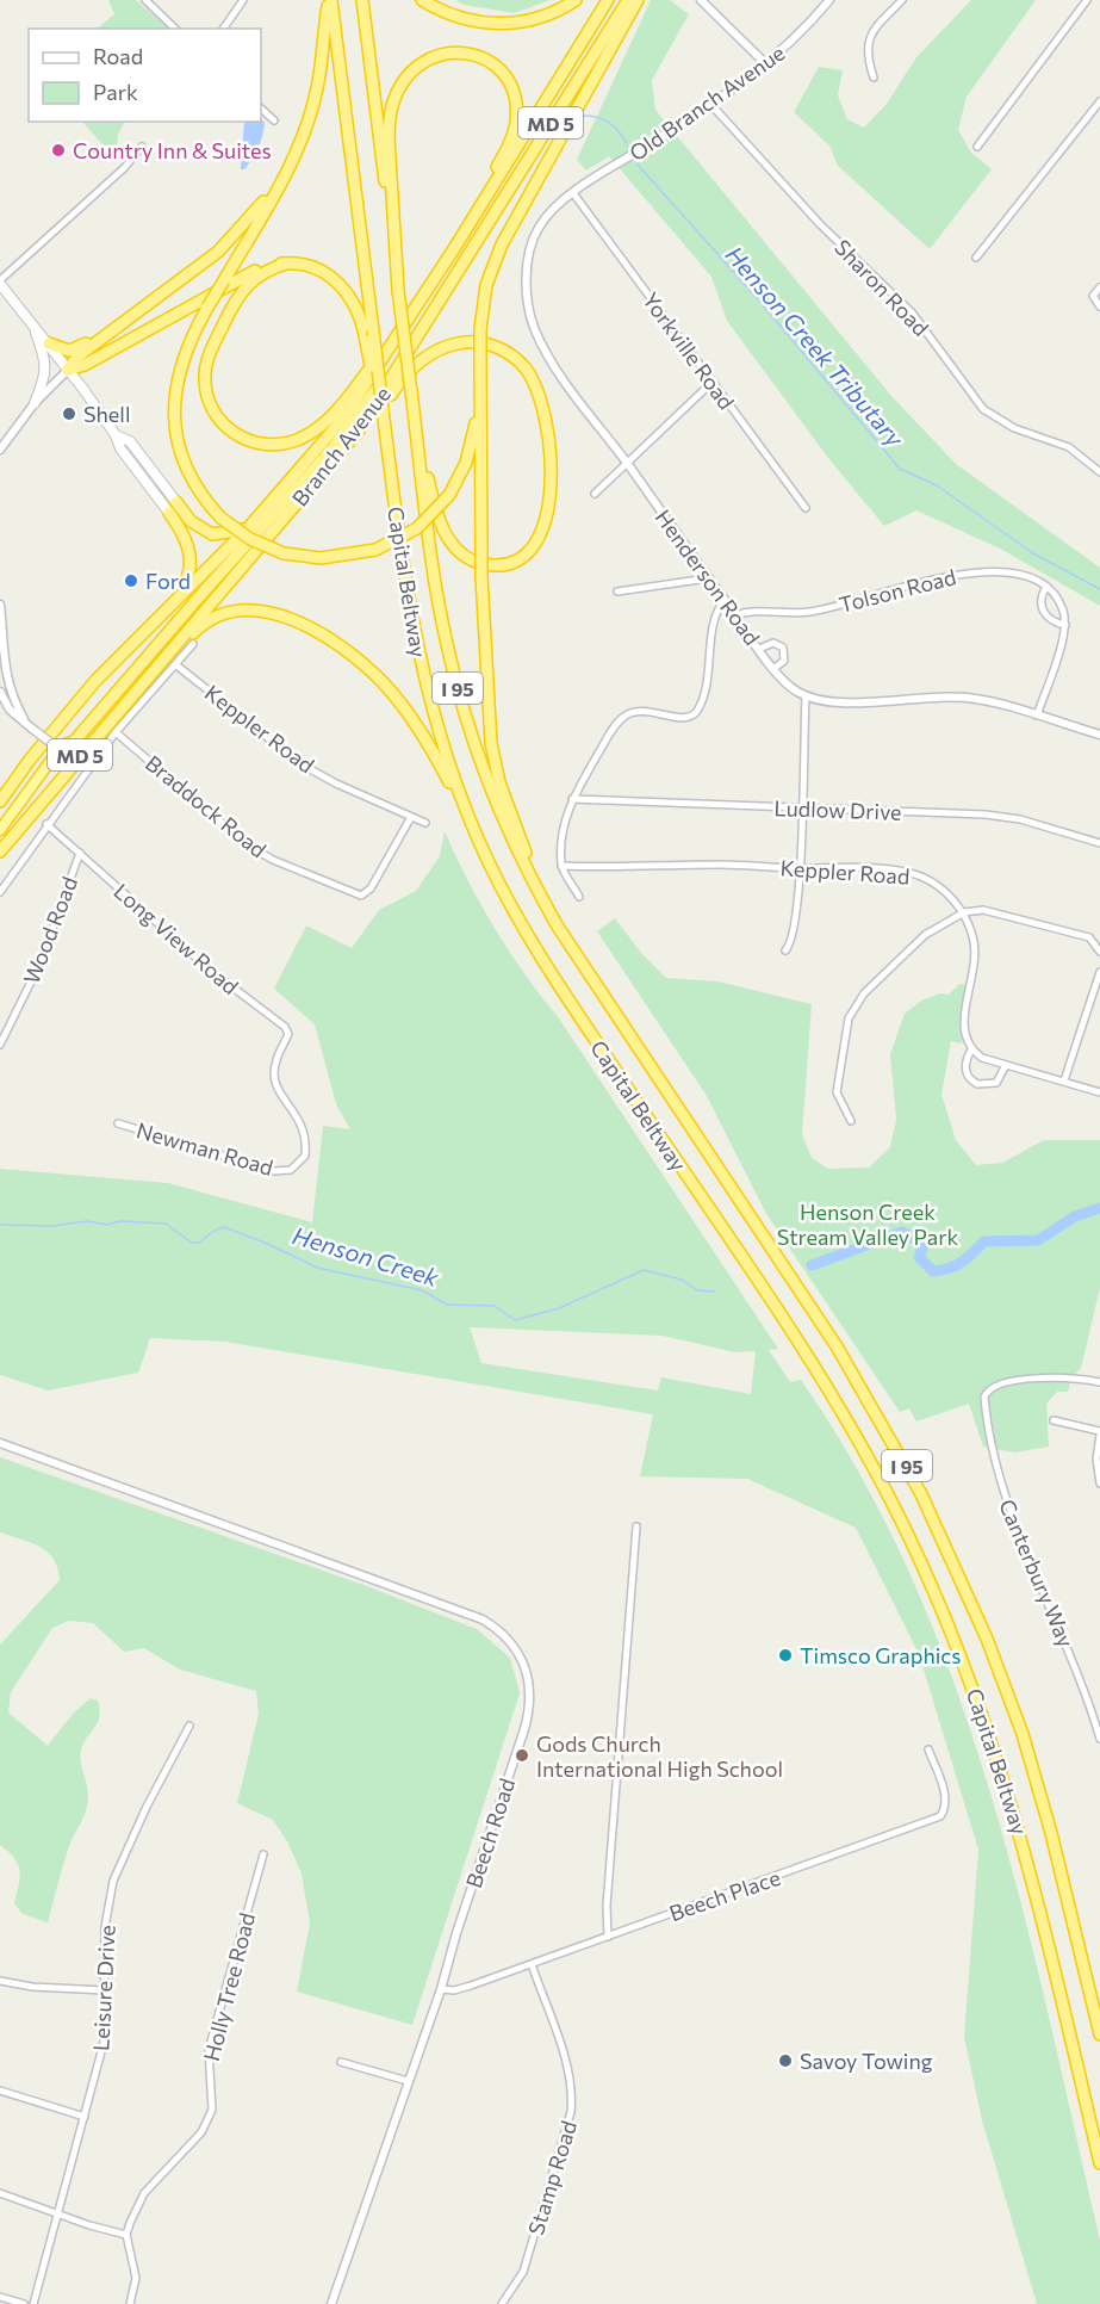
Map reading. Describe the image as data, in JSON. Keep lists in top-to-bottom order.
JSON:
{
  "streets": {
    "highway": [
      "MD 5",
      "Branch Avenue",
      "Capital Beltway",
      "I 95"
    ],
    "street": [
      "Old Branch Avenue",
      "Sharon Road",
      "Yorkville Road",
      "Henderson Road",
      "Tolson Road",
      "Keppler Road",
      "Braddock Road",
      "Ludlow Drive",
      "Wood Road",
      "Long View Road",
      "Newman Road",
      "Canterbury Way",
      "Beech Road",
      "Beech Place",
      "Holly Tree Road",
      "Leisure Drive",
      "Stamp Road"
    ]
  },
  "crossings": [
    ["Old Branch Avenue", "Sharon Road"],
    ["Old Branch Avenue", "Yorkville Road"],
    ["Old Branch Avenue", "Henderson Road"],
    ["Yorkville Road", "Henderson Road"],
    ["Henderson Road", "Tolson Road"],
    ["Keppler Road", "Braddock Road"],
    ["Wood Road", "Long View Road"],
    ["Long View Road", "Newman Road"],
    ["Beech Road", "Beech Place"],
    ["Beech Place", "Stamp Road"]
  ],
  "water": ["Henson Creek Tributary", "Henson Creek"],
  "parks": ["Henson Creek Stream Valley Park"],
  "places": [
    "Country Inn & Suites",
    "Shell",
    "Ford",
    "Timsco Graphics",
    "Gods Church International High School",
    "Savoy Towing"
  ],
  "legend": ["Road", "Park"]
}
